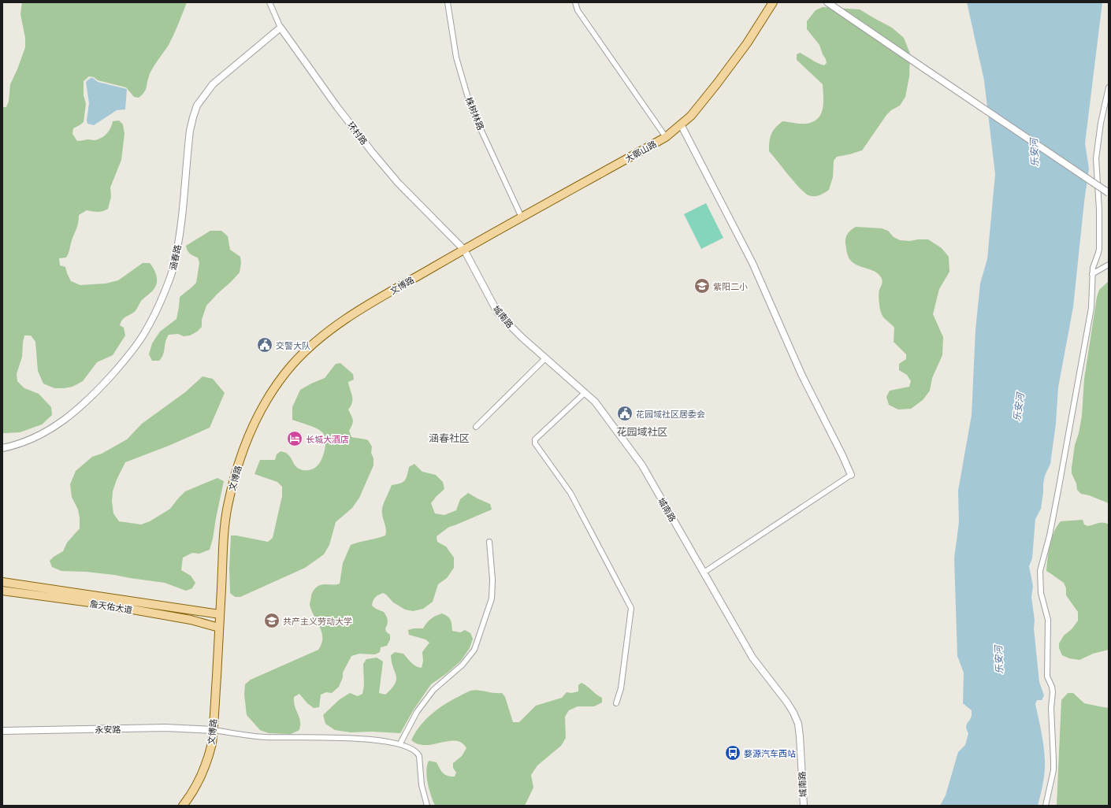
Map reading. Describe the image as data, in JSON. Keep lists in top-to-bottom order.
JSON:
{
  "streets": {
    "main road": ["大鄣山路", "文博路", "詹天佑大道"],
    "street": [
      "株树林路",
      "环村路",
      "涵春路",
      "城南路",
      "永安路"
    ]
  },
  "crossings": [
    ["株树林路", "大鄣山路"],
    ["环村路", "大鄣山路"],
    ["环村路", "涵春路"],
    ["环村路", "文博路"],
    ["环村路", "城南路"],
    ["大鄣山路", "文博路"],
    ["大鄣山路", "城南路"],
    ["文博路", "城南路"],
    ["文博路", "詹天佑大道"],
    ["文博路", "永安路"]
  ],
  "districts": ["花园域社区", "涵春社区"],
  "water": ["乐安河"],
  "places": {
    "school or university": ["紫阳二小", "共产主义劳动大学"],
    "public building": ["交警大队", "花园域社区居委会"],
    "hotel": ["长城大酒店"],
    "bus stop": ["婺源汽车西站"]
  }
}
